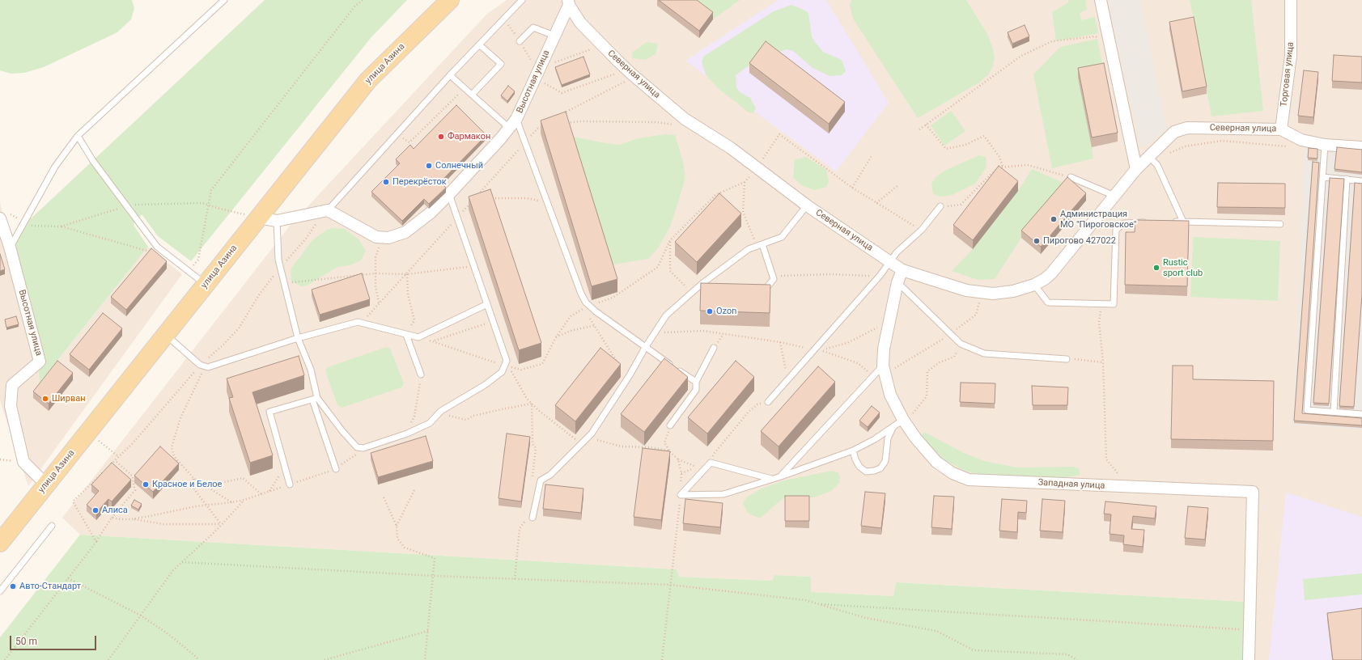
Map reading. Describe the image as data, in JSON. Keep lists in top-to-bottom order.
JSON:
{
  "streets": {
    "main road": ["улица Азина"],
    "street": [
      "Северная улица",
      "Торговая улица",
      "Высотная улица",
      "Западная улица"
    ]
  },
  "crossings": [
    ["улица Азина", "Высотная улица"],
    ["Северная улица", "Торговая улица"],
    ["Северная улица", "Высотная улица"],
    ["Северная улица", "Западная улица"]
  ],
  "places": [
    "Фармакон",
    "Солнечный",
    "Перекрёсток",
    "Администрация МО \"Пироговское\"",
    "Пирогово 427022",
    "Rustic sport club",
    "Ozon",
    "Ширван",
    "Красное и Белое",
    "Алиса",
    "Авто-Стандарт"
  ],
  "scale_bar": "50 m"
}
